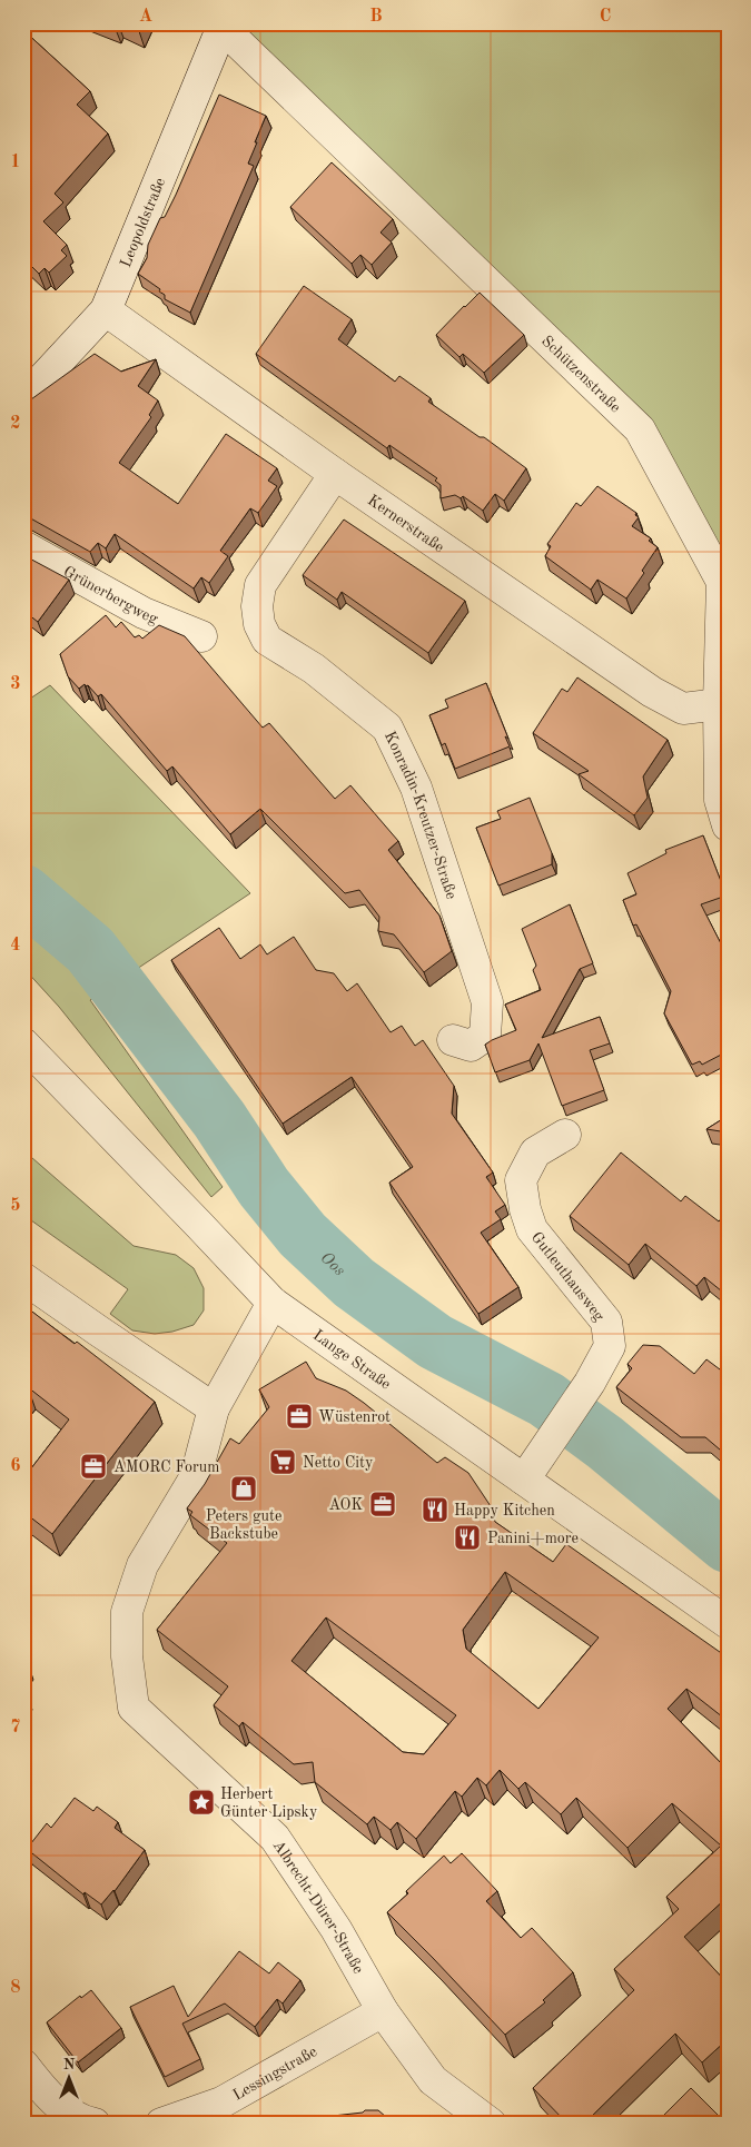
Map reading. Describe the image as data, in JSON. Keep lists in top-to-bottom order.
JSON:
{
  "streets": {
    "street": [
      "Leopoldstraße",
      "Schützenstraße",
      "Kernerstraße",
      "Grünerbergweg",
      "Konradin-Kreutzer-Straße",
      "Gutleuthausweg",
      "Lange Straße",
      "Albrecht-Dürer-Straße",
      "Lessingstraße"
    ]
  },
  "crossings": [
    ["Leopoldstraße", "Schützenstraße"],
    ["Leopoldstraße", "Kernerstraße"],
    ["Schützenstraße", "Kernerstraße"],
    ["Kernerstraße", "Konradin-Kreutzer-Straße"],
    ["Gutleuthausweg", "Lange Straße"],
    ["Lange Straße", "Albrecht-Dürer-Straße"],
    ["Albrecht-Dürer-Straße", "Lessingstraße"]
  ],
  "water": ["Oos"],
  "places": {
    "office": ["Wüstenrot", "AMORC Forum", "AOK"],
    "supermarket": ["Netto City"],
    "shop": ["Peters gute Backstube"],
    "restaurant": ["Happy Kitchen", "Panini+more"],
    "place": ["Herbert Günter Lipsky"]
  },
  "north": "top",
  "grid": {
    "columns": ["A", "B", "C"],
    "rows": [
      "1",
      "2",
      "3",
      "4",
      "5",
      "6",
      "7",
      "8"
    ]
  }
}
